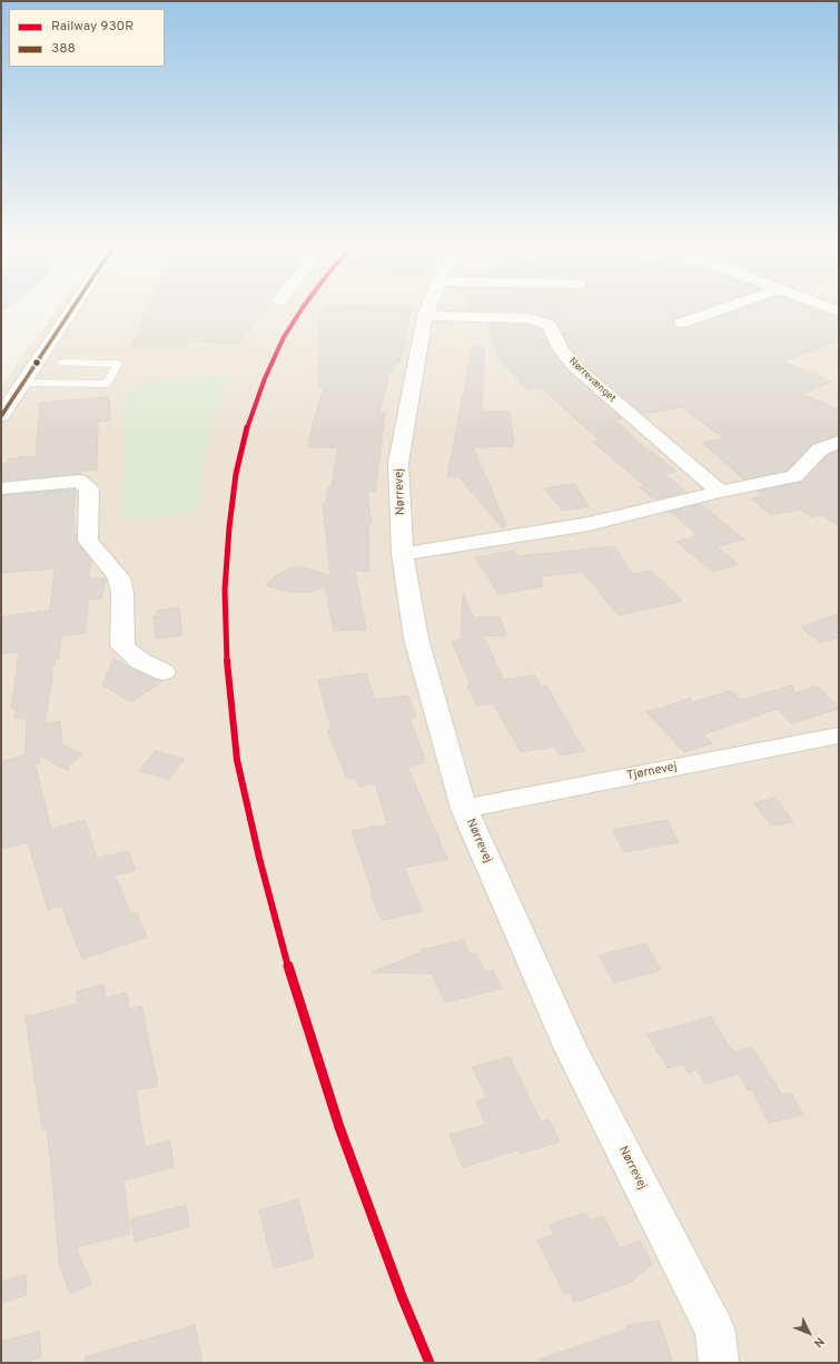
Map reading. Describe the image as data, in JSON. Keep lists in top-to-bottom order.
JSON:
{
  "streets": {
    "street": ["Nørrevænget", "Nørrevej", "Tjørnevej"]
  },
  "crossings": [
    ["Nørrevænget", "Nørrevej"],
    ["Nørrevej", "Tjørnevej"]
  ],
  "lines": ["rail line 930R", "transit line 388"],
  "legend": ["Railway 930R", "388"],
  "north": "bottom right"
}
